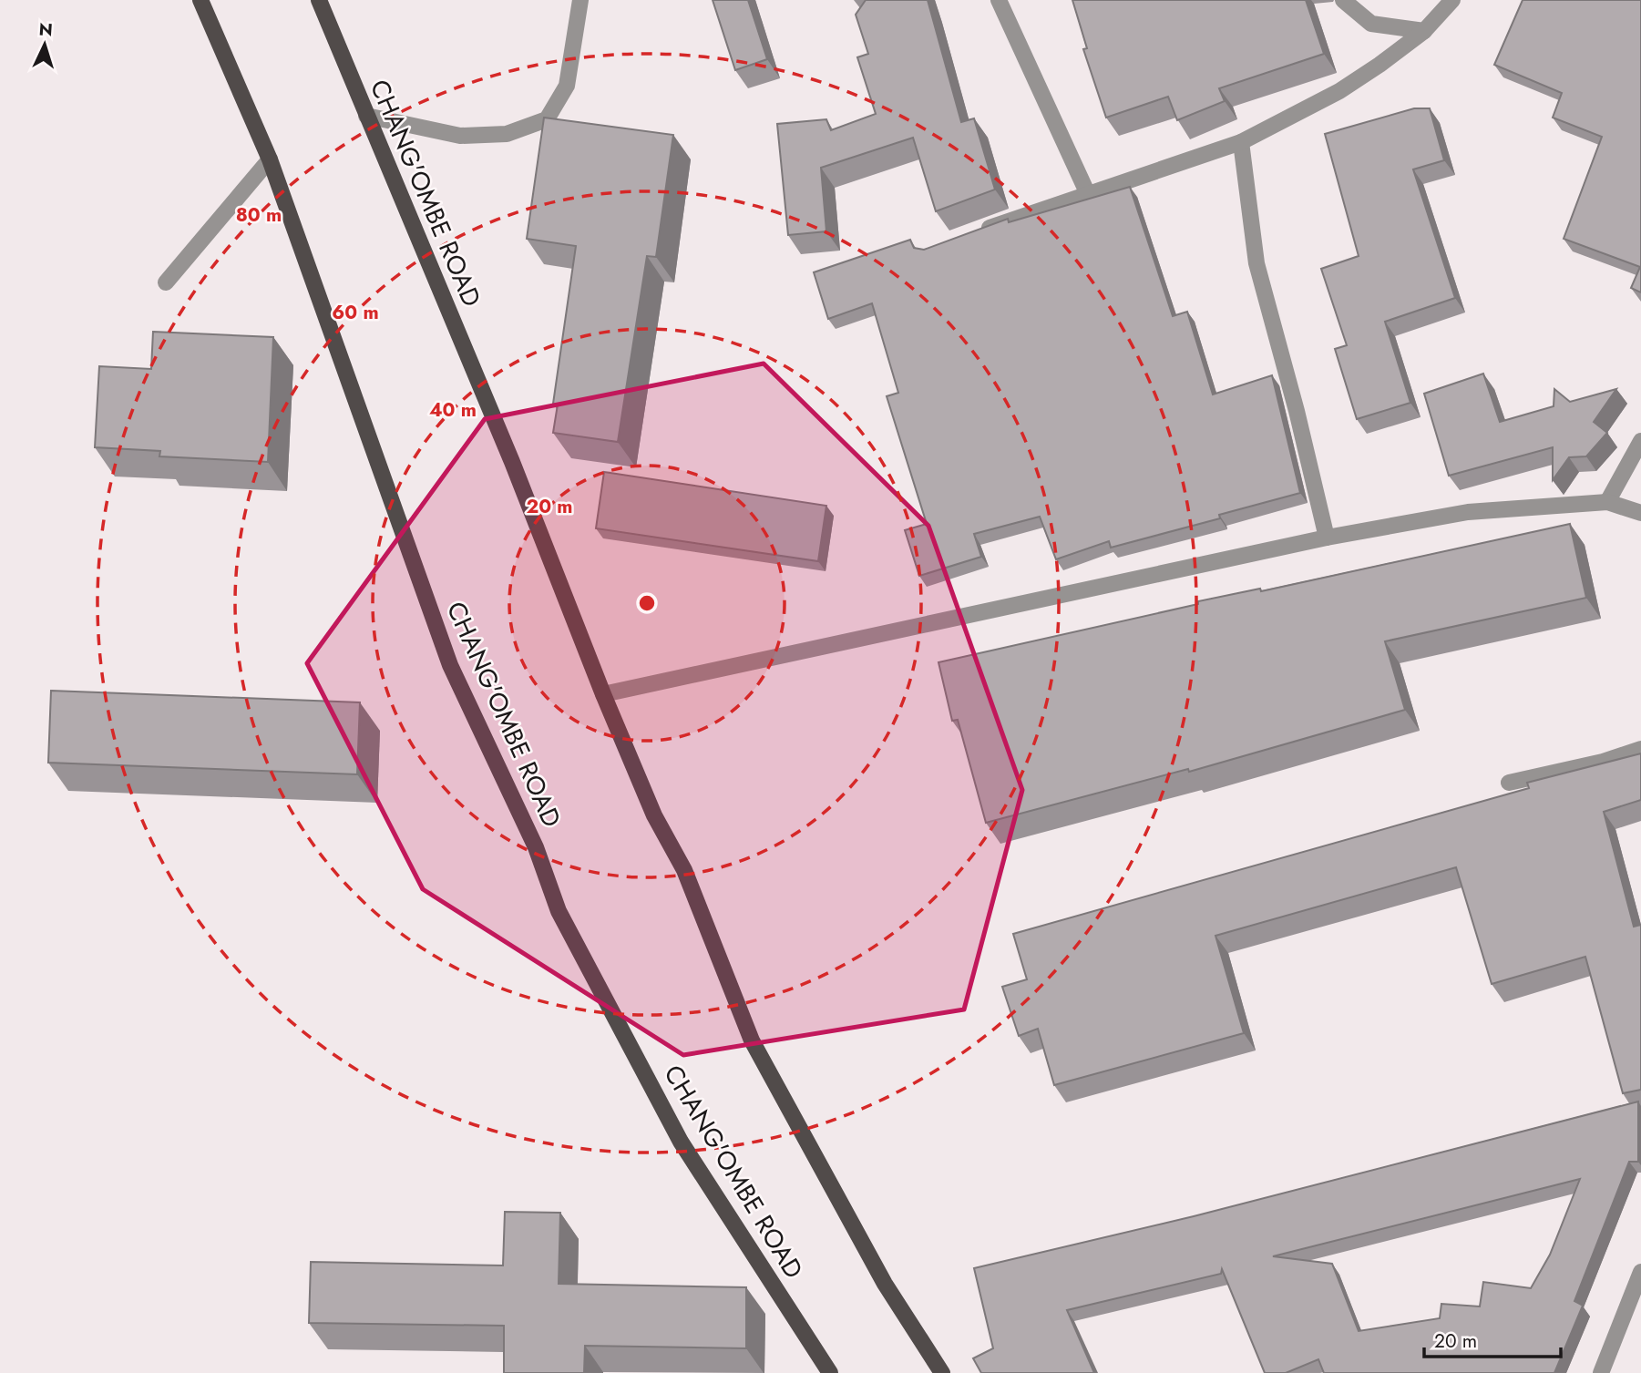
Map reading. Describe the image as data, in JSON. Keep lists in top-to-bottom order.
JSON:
{
  "streets": {
    "main road": ["CHANG'OMBE ROAD"]
  },
  "scale_bar": "20 m",
  "north": "top",
  "rings": [
    "80 m",
    "60 m",
    "40 m",
    "20 m"
  ]
}
